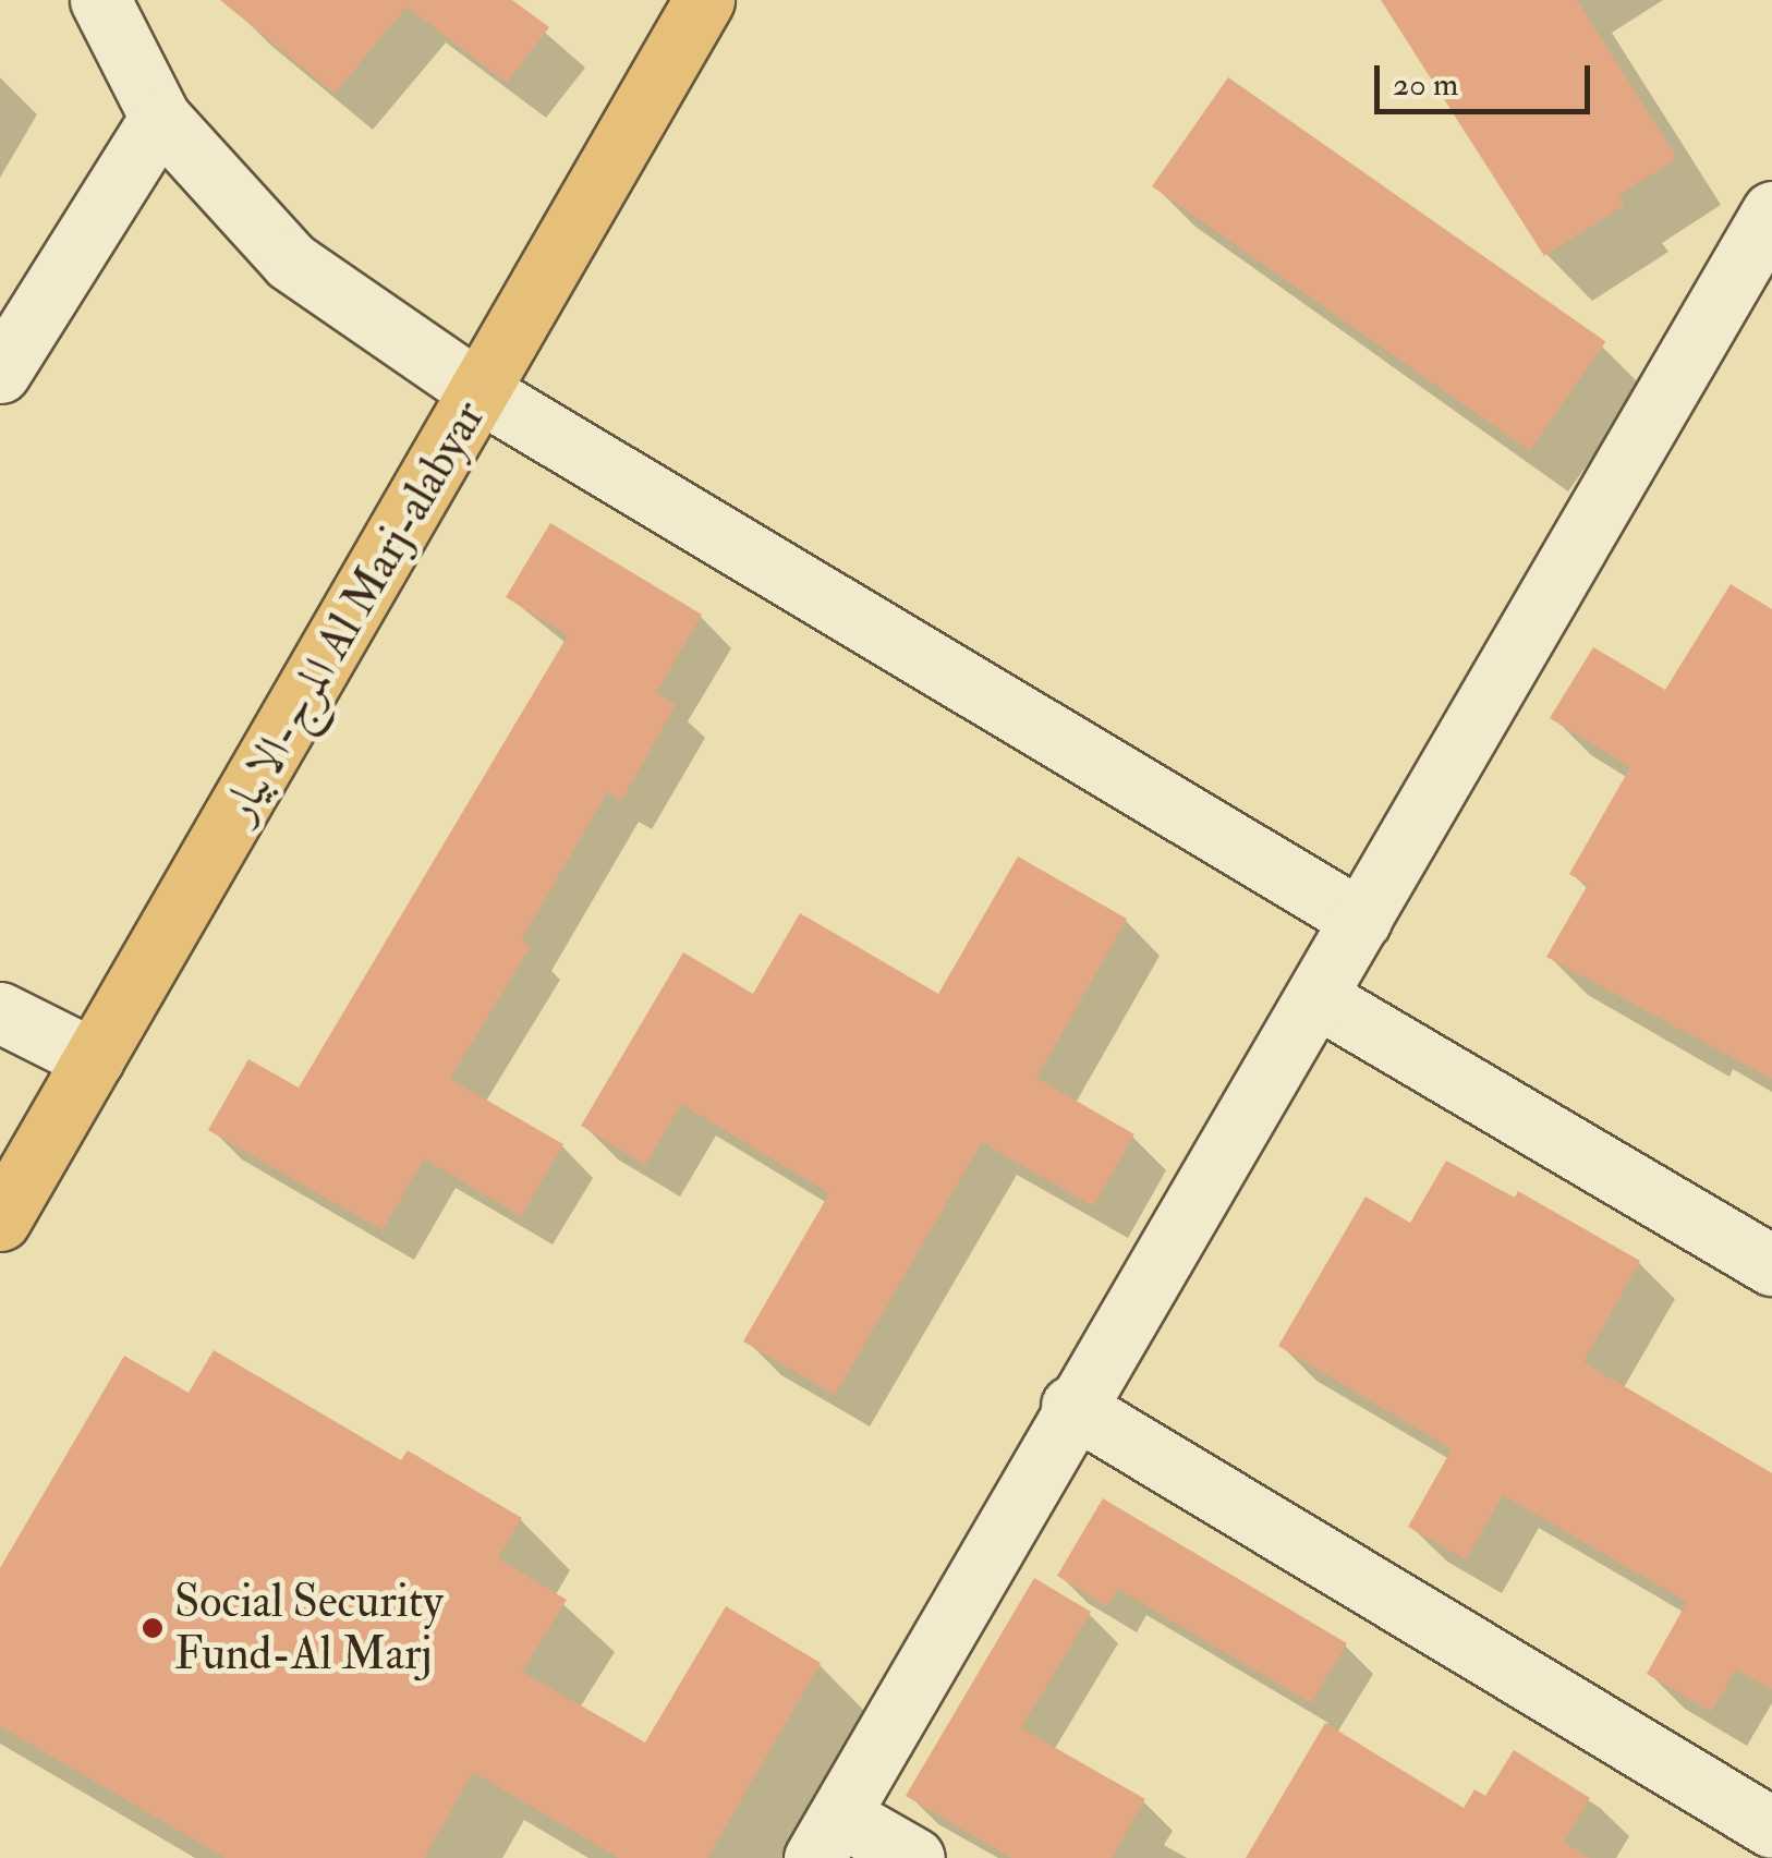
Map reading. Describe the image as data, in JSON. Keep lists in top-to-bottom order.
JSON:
{
  "streets": {
    "main road": ["المرج-الابيار Al Marj-alabyar"]
  },
  "places": ["Social Security Fund-Al Marj"],
  "scale_bar": "20 m"
}
